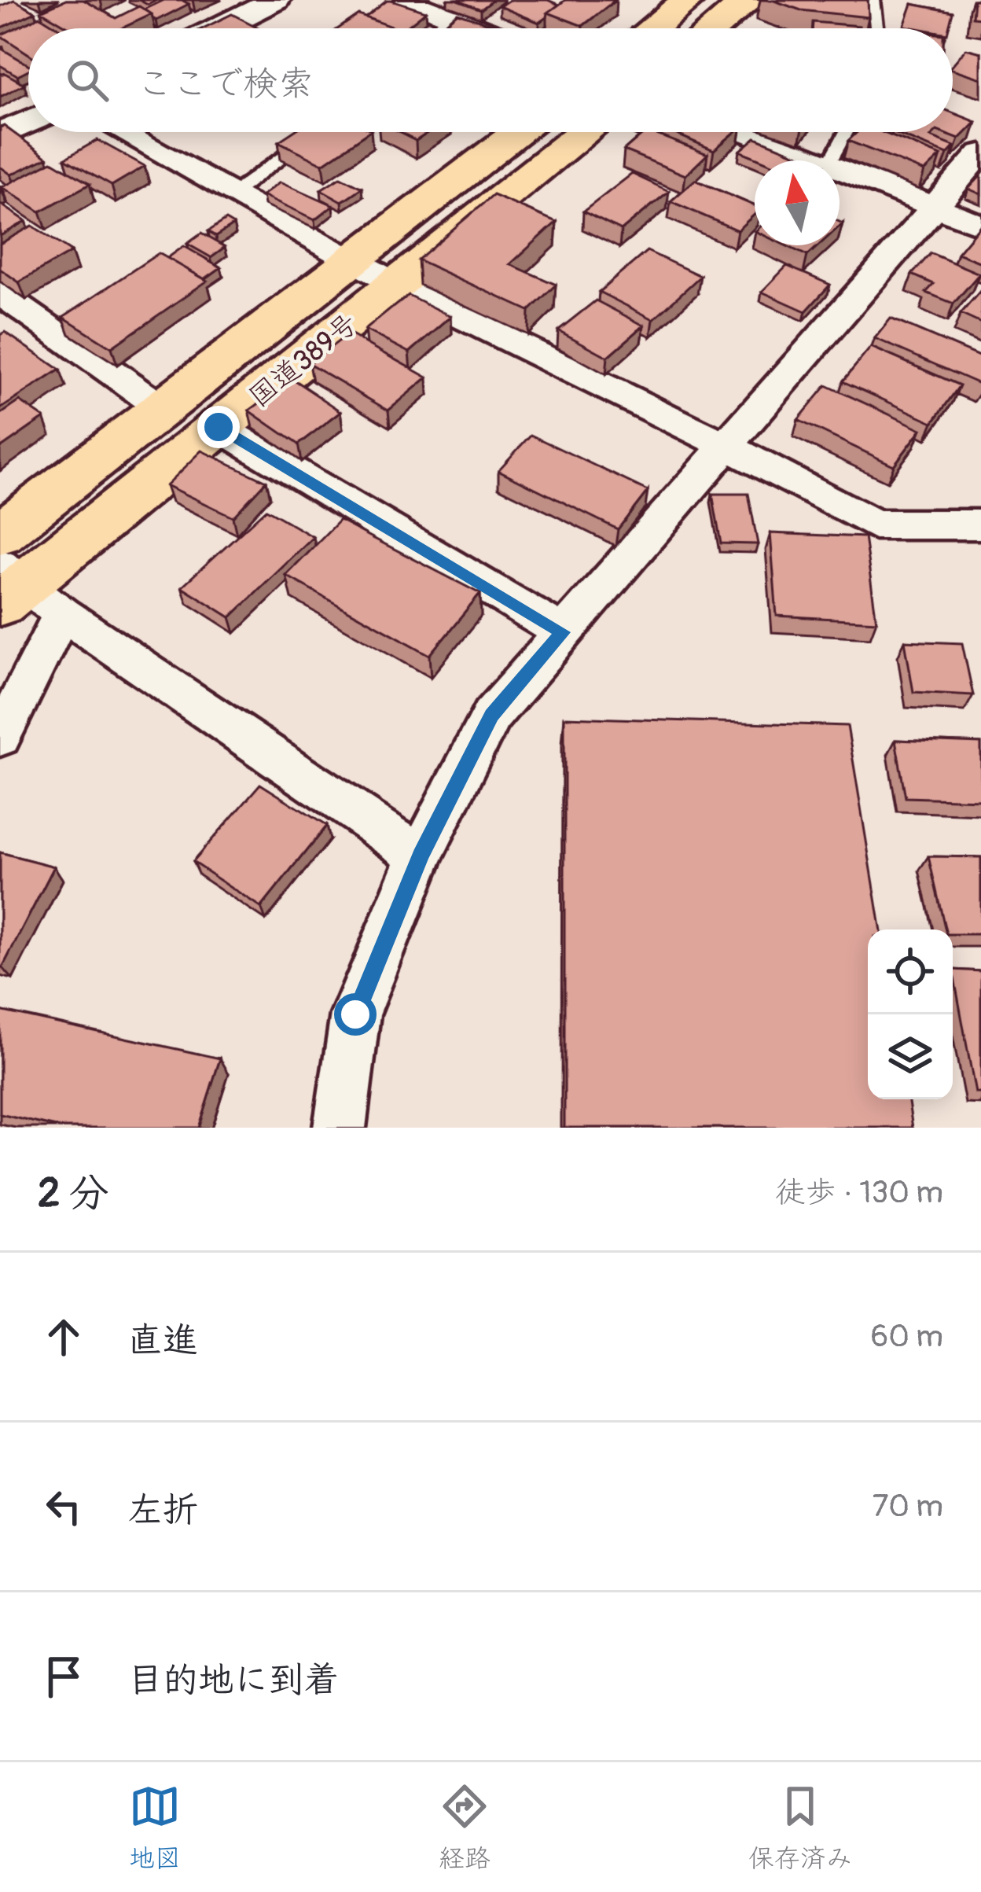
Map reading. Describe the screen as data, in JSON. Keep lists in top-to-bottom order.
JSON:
{
  "streets": {
    "highway": ["国道389号"]
  },
  "north": "top",
  "page": {
    "search": "ここで検索",
    "heading": ["2 分", "徒歩 · 130 m"],
    "list": [
      ["直進", "60 m"],
      ["左折", "70 m"],
      "目的地に到着"
    ],
    "nav": ["地図", "経路", "保存済み"]
  }
}
